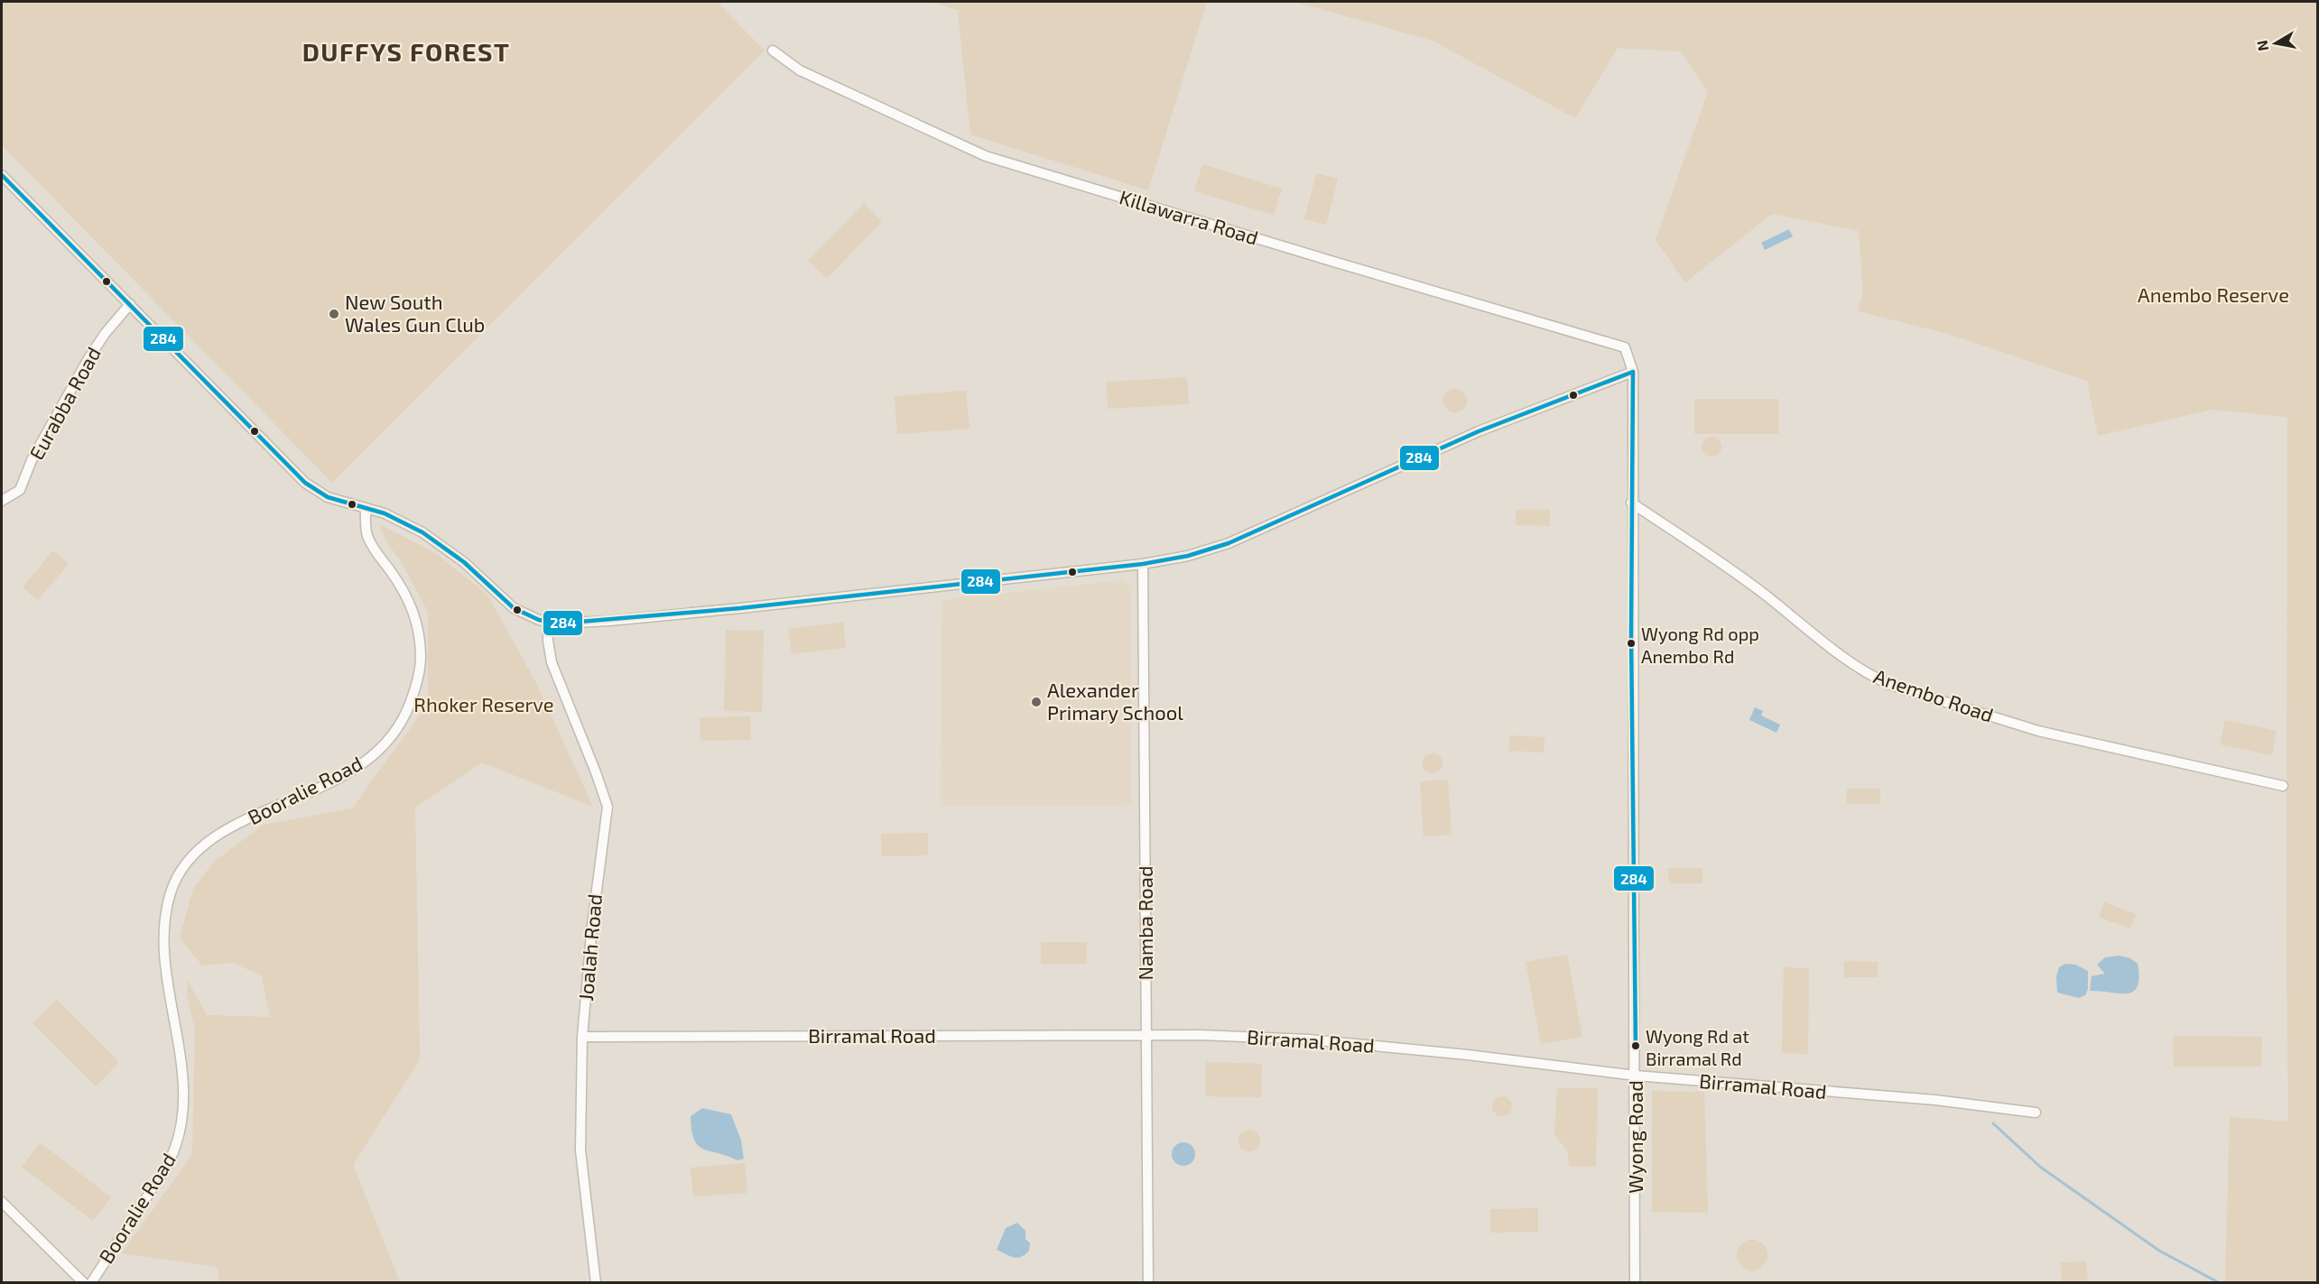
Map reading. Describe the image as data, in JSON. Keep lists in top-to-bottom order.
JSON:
{
  "streets": {
    "street": [
      "Killawarra Road",
      "Eurabba Road",
      "Anembo Road",
      "Booralie Road",
      "Namba Road",
      "Joalah Road",
      "Birramal Road",
      "Wyong Road"
    ]
  },
  "crossings": [
    ["Killawarra Road", "Wyong Road"],
    ["Anembo Road", "Wyong Road"],
    ["Namba Road", "Birramal Road"],
    ["Joalah Road", "Birramal Road"],
    ["Birramal Road", "Wyong Road"]
  ],
  "districts": ["DUFFYS FOREST"],
  "parks": ["Anembo Reserve", "Rhoker Reserve"],
  "places": [
    "New South Wales Gun Club",
    "Wyong Rd opp Anembo Rd",
    "Alexander Primary School",
    "Wyong Rd at Birramal Rd"
  ],
  "lines": ["transit line 284"],
  "north": "left"
}
